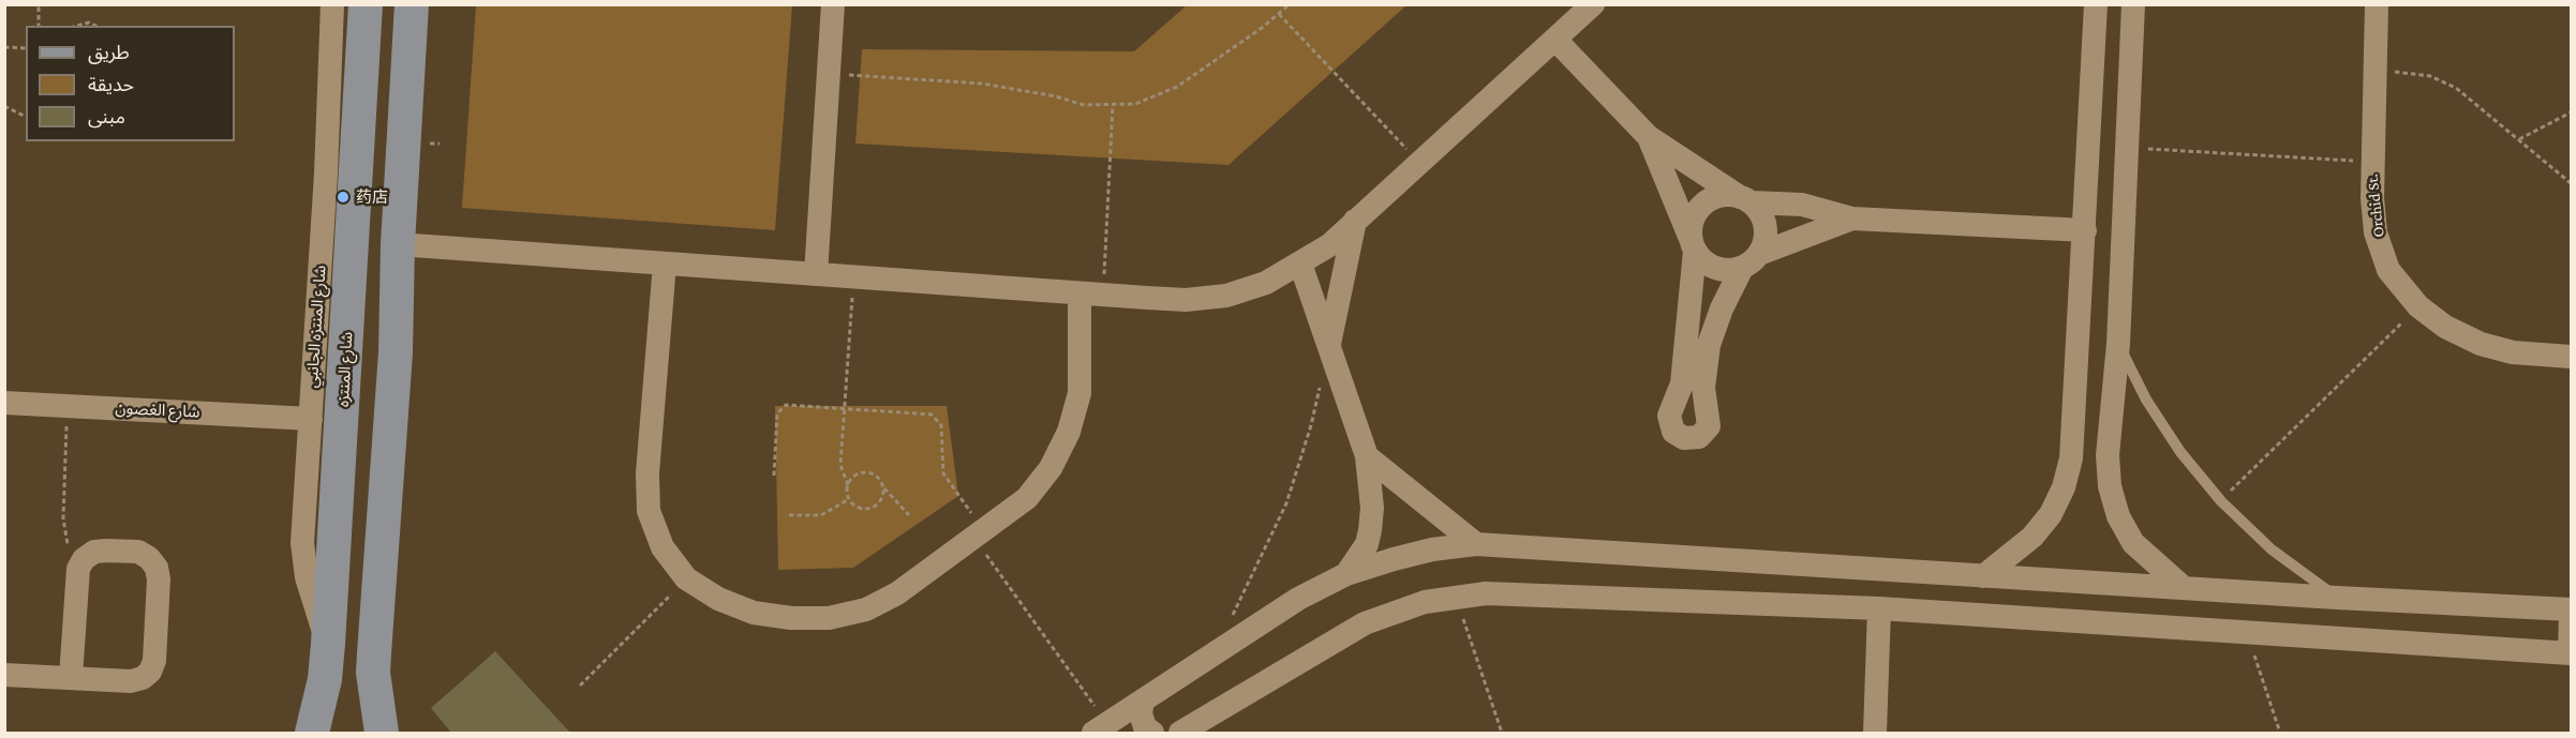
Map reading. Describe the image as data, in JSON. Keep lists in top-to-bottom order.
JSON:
{
  "streets": {
    "street": [
      "Orchid St.",
      "شارع المنتزه الجانبي",
      "شارع المنتزه",
      "شارع الغصون"
    ]
  },
  "crossings": [
    ["شارع المنتزه الجانبي", "شارع المنتزه"],
    ["شارع المنتزه الجانبي", "شارع الغصون"]
  ],
  "places": ["药店"],
  "legend": ["طريق", "حديقة", "مبنى"]
}
